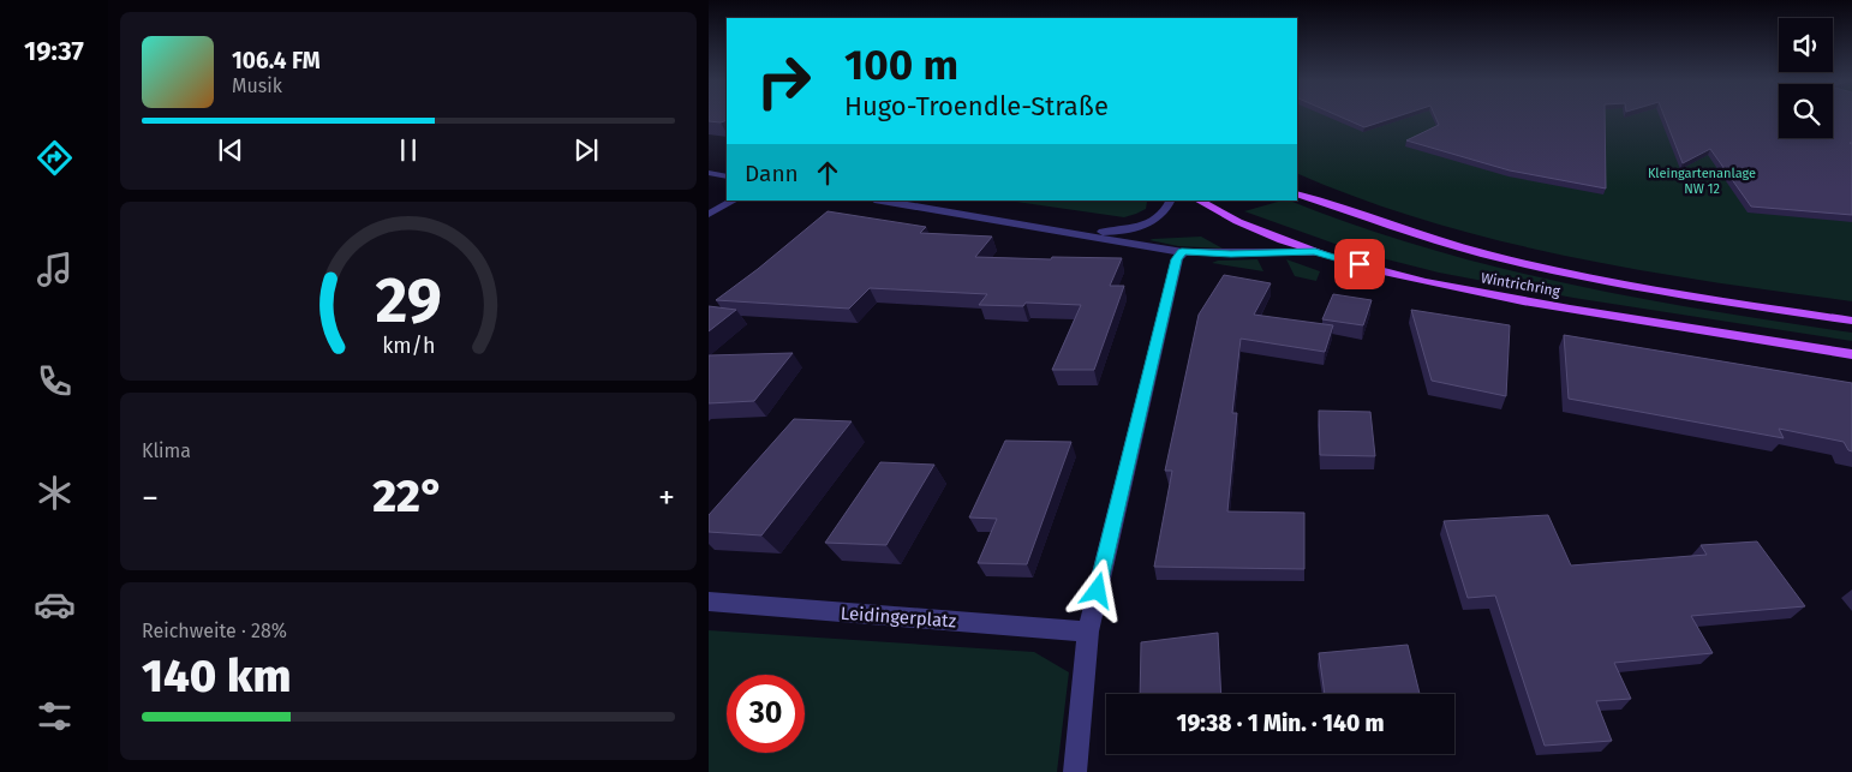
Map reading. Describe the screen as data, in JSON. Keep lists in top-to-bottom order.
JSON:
{
  "streets": {
    "main road": ["Wintrichring"],
    "street": ["Leidingerplatz"]
  },
  "parks": ["Kleingartenanlage NW 12"],
  "page": {
    "tabs": "19:37",
    "turn": ["100 m", "Hugo-Troendle-Straße"],
    "song": ["106.4 FM", "Musik"],
    "then": "Dann",
    "tile": [
      "Klima",
      ["Reichweite · 28%", "140 km"]
    ],
    "heat": ["−", "22°", "+"],
    "limit": "30",
    "trip": "19:38 · 1 Min. · 140 m",
    "gauge": ["29", "km/h"]
  }
}
